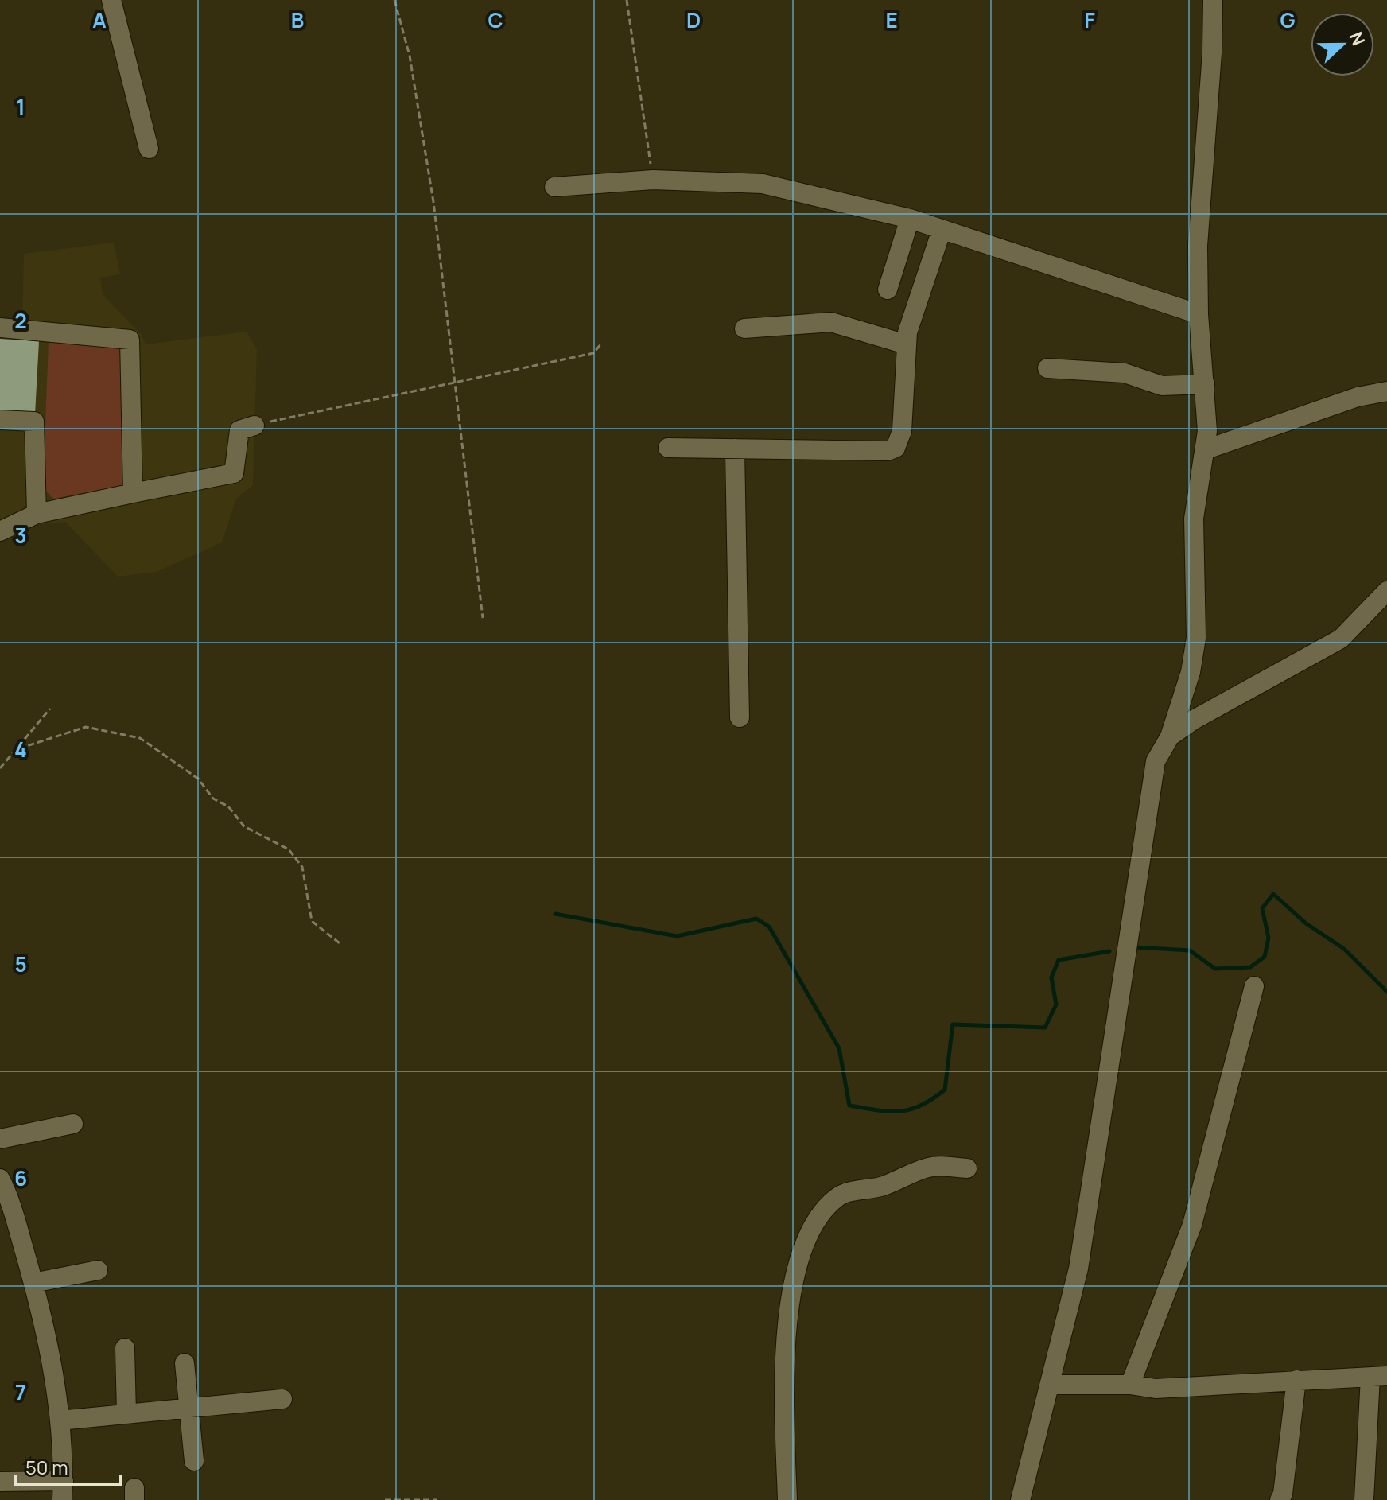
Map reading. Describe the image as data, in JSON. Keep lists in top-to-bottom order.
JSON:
{
  "scale_bar": "50 m",
  "north": "right",
  "grid": {
    "columns": [
      "A",
      "B",
      "C",
      "D",
      "E",
      "F",
      "G"
    ],
    "rows": [
      "1",
      "2",
      "3",
      "4",
      "5",
      "6",
      "7"
    ]
  }
}
